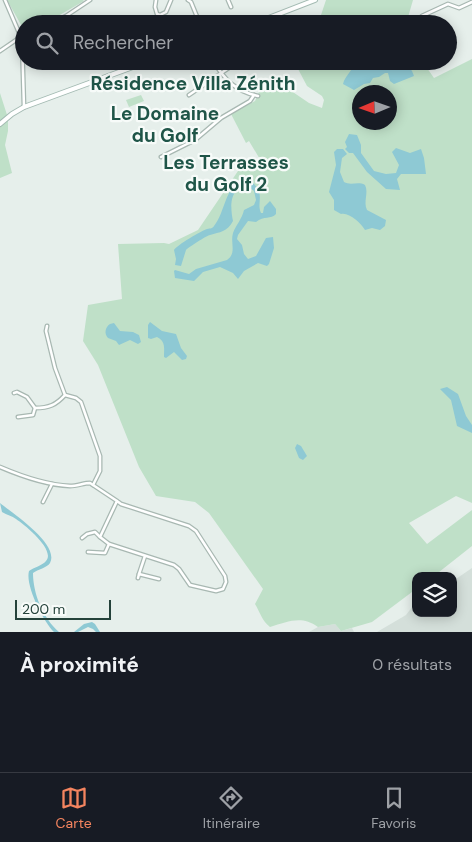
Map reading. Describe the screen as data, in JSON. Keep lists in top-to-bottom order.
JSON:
{
  "districts": ["Résidence Villa Zénith", "Le Domaine du Golf", "Les Terrasses du Golf 2"],
  "scale_bar": "200 m",
  "north": "left",
  "page": {
    "search": "Rechercher",
    "scale": "200 m",
    "heading": ["À proximité", "0 résultats"],
    "nav": ["Carte", "Itinéraire", "Favoris"]
  }
}
